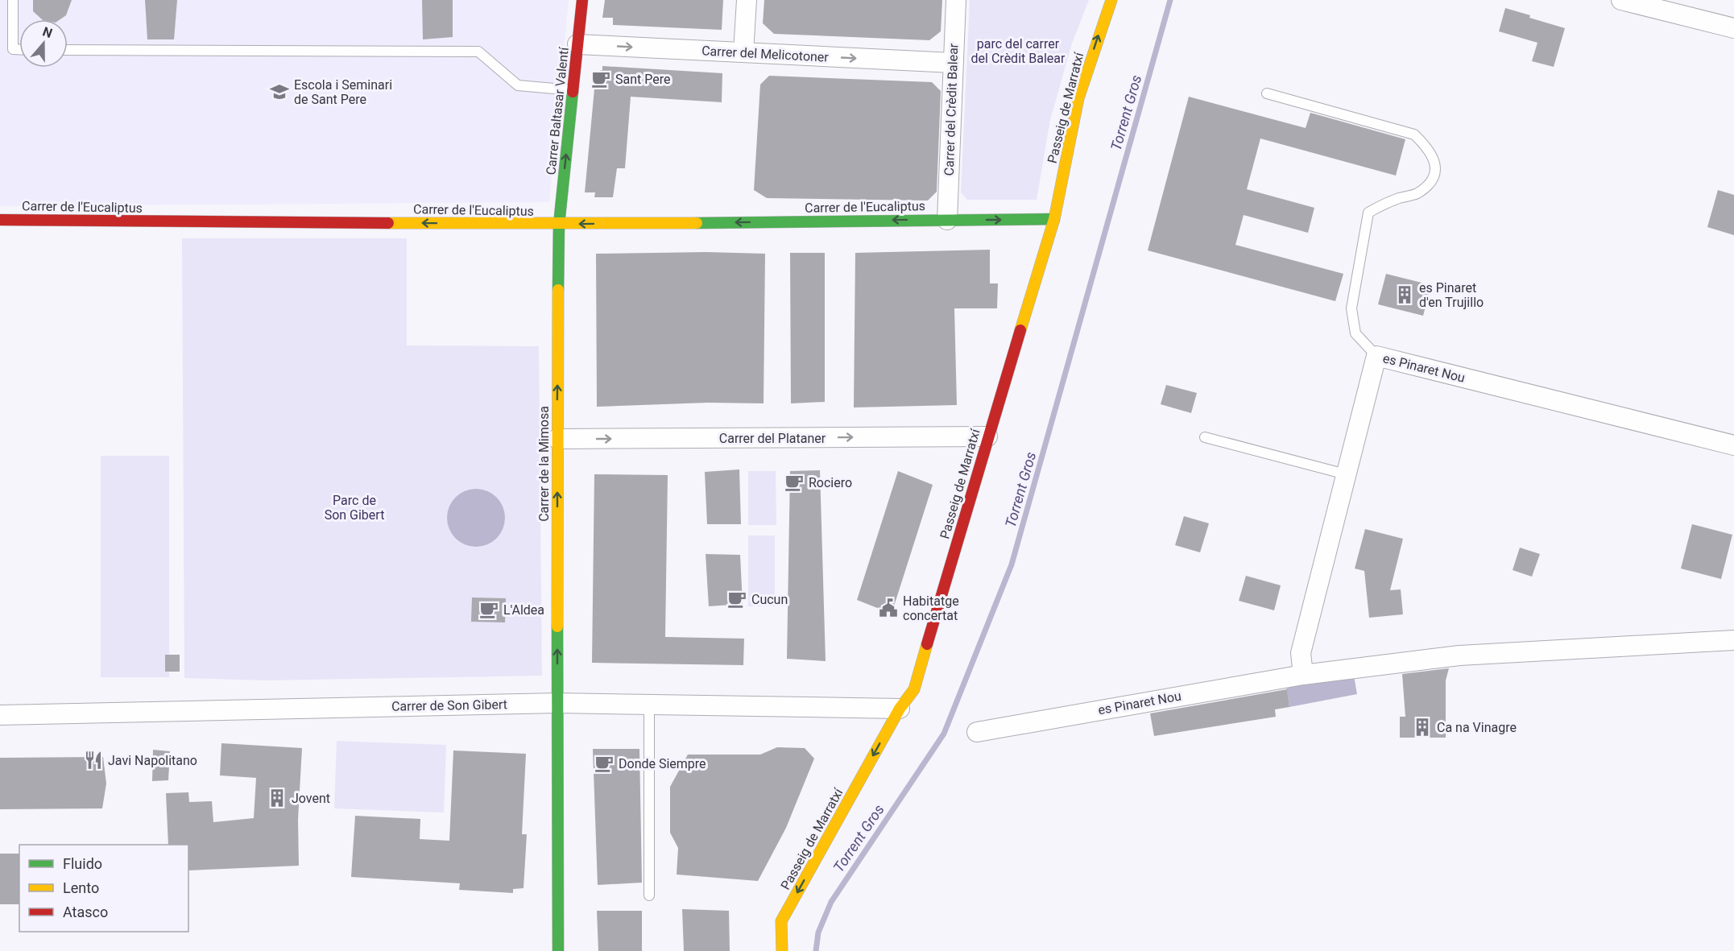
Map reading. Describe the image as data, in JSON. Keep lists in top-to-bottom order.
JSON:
{
  "streets": {
    "street": [
      "Carrer del Melicotoner",
      "Passeig de Marratxí",
      "Carrer del Crèdit Balear",
      "Carrer Baltasar Valentí",
      "Carrer de l'Eucaliptus",
      "es Pinaret Nou",
      "Carrer del Plataner",
      "Carrer de la Mimosa",
      "Carrer de Son Gibert"
    ]
  },
  "crossings": [
    ["Carrer del Melicotoner", "Carrer del Crèdit Balear"],
    ["Carrer del Melicotoner", "Carrer Baltasar Valentí"],
    ["Passeig de Marratxí", "Carrer de l'Eucaliptus"],
    ["Passeig de Marratxí", "Carrer del Plataner"],
    ["Passeig de Marratxí", "Carrer de Son Gibert"],
    ["Carrer del Crèdit Balear", "Carrer de l'Eucaliptus"],
    ["Carrer Baltasar Valentí", "Carrer de l'Eucaliptus"],
    ["Carrer Baltasar Valentí", "Carrer de la Mimosa"],
    ["Carrer de l'Eucaliptus", "Carrer de la Mimosa"],
    ["Carrer del Plataner", "Carrer de la Mimosa"],
    ["Carrer de la Mimosa", "Carrer de Son Gibert"]
  ],
  "one_way": [
    "Carrer del Melicotoner",
    "Carrer Baltasar Valentí",
    "Carrer del Plataner",
    "Carrer de la Mimosa"
  ],
  "water": ["Torrent Gros"],
  "parks": ["parc del carrer del Crèdit Balear", "Parc de Son Gibert"],
  "places": {
    "cafe": [
      "Sant Pere",
      "Rociero",
      "Cucun",
      "L'Aldea",
      "Donde Siempre"
    ],
    "school or university": ["Escola i Seminari de Sant Pere"],
    "building": ["es Pinaret d'en Trujillo", "Ca na Vinagre", "Jovent"],
    "public building": ["Habitatge concertat"],
    "restaurant": ["Javi Napolitano"]
  },
  "legend": ["Fluido", "Lento", "Atasco"],
  "north": "top"
}
